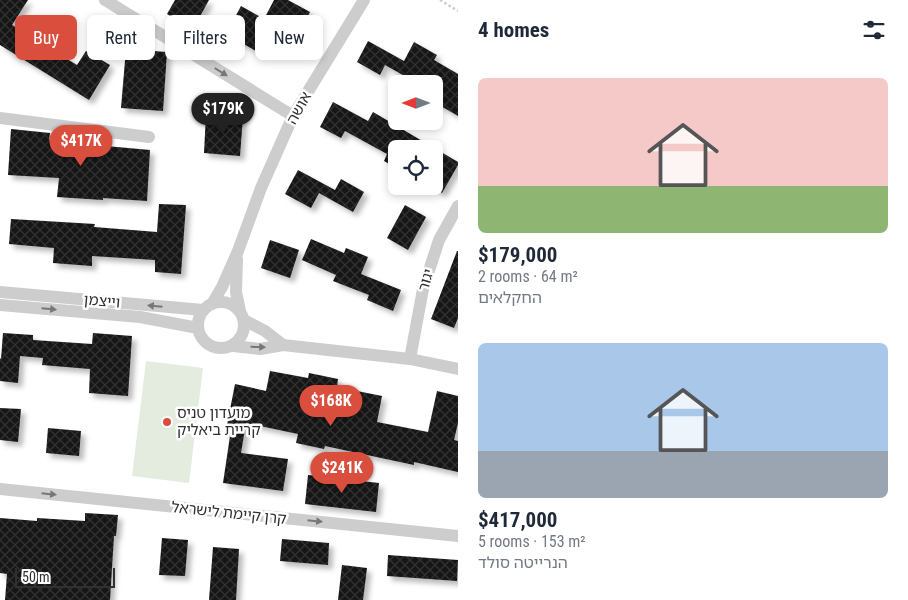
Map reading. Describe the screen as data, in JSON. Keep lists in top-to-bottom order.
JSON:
{
  "streets": {
    "street": [
      "אושה",
      "יגור",
      "וייצמן",
      "קרן קיימת לישראל"
    ]
  },
  "crossings": [
    ["אושה", "וייצמן"]
  ],
  "one_way": ["קרן קיימת לישראל"],
  "places": ["מועדון טניס קריית ביאליק"],
  "scale_bar": "50 m",
  "north": "left",
  "page": {
    "heading": "4 homes",
    "chip": [
      "Buy",
      "Rent",
      "Filters",
      "New"
    ],
    "list": [
      {
        "name": "$179,000",
        "note": "2 rooms · 64 m² · החקלאים"
      },
      {
        "name": "$417,000",
        "note": "5 rooms · 153 m² · הנרייטה סולד"
      }
    ],
    "price": [
      "$179K",
      "$417K",
      "$168K",
      "$241K"
    ],
    "scale": "50 m"
  }
}
